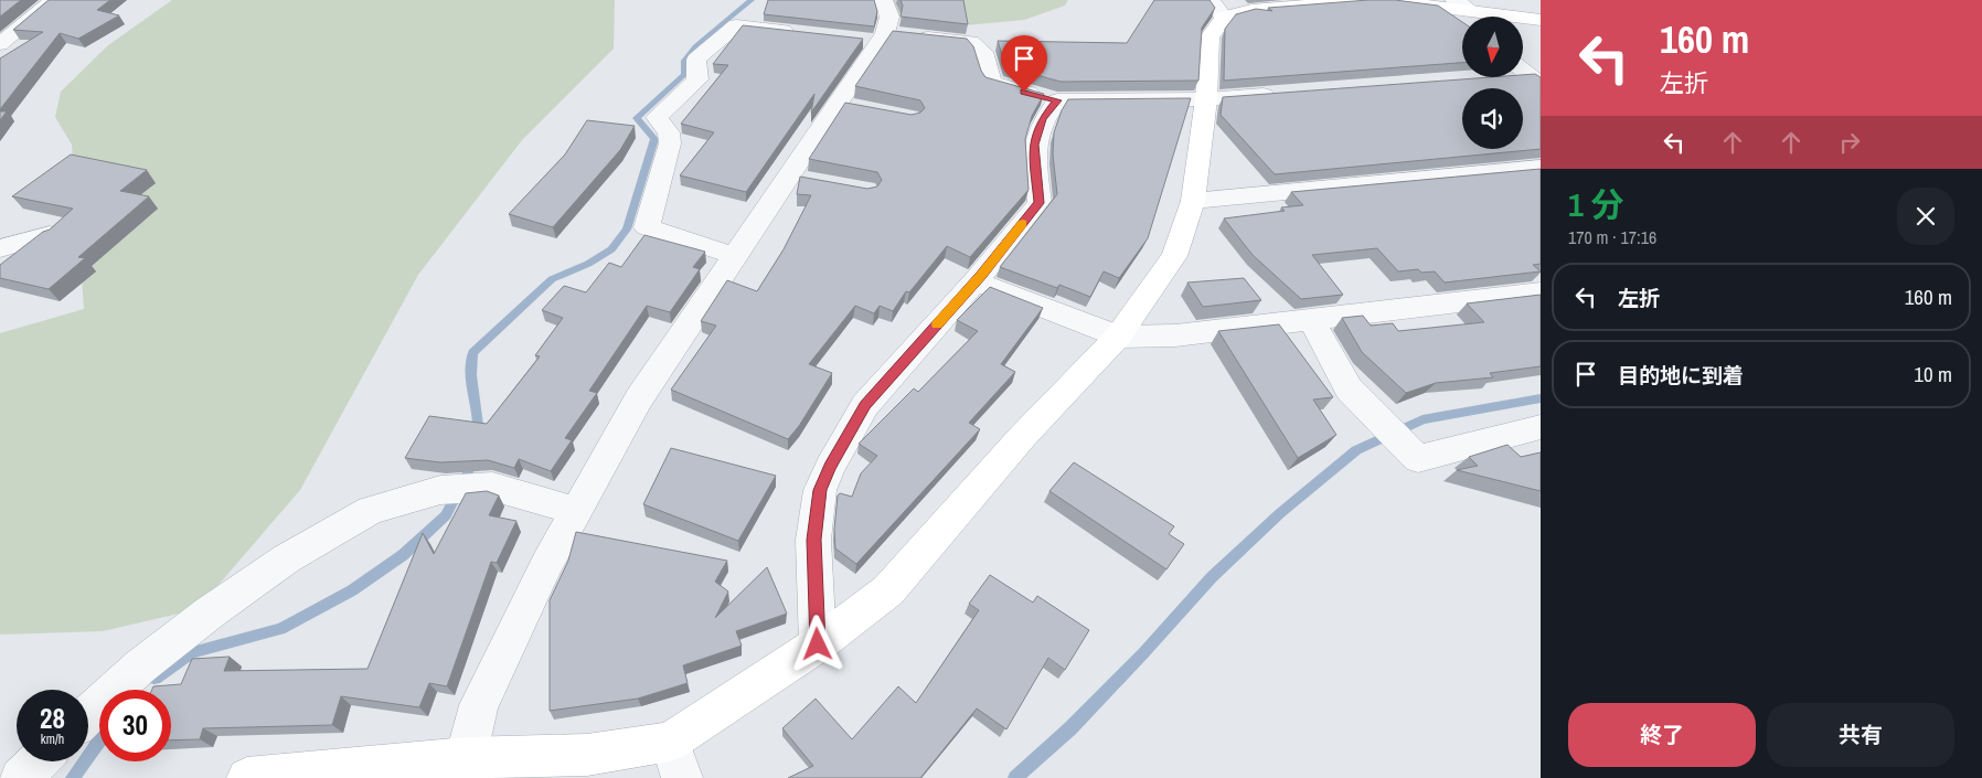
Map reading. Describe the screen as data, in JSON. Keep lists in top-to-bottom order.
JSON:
{
  "north": "bottom",
  "page": {
    "turn": ["160 m", "左折"],
    "heading": ["1 分", "170 m · 17:16"],
    "list": [
      {
        "name": "左折",
        "value": "160 m"
      },
      {
        "name": "目的地に到着",
        "value": "10 m"
      }
    ],
    "speed": "28 km/h",
    "limit": "30",
    "buttons": ["終了", "共有"]
  }
}
